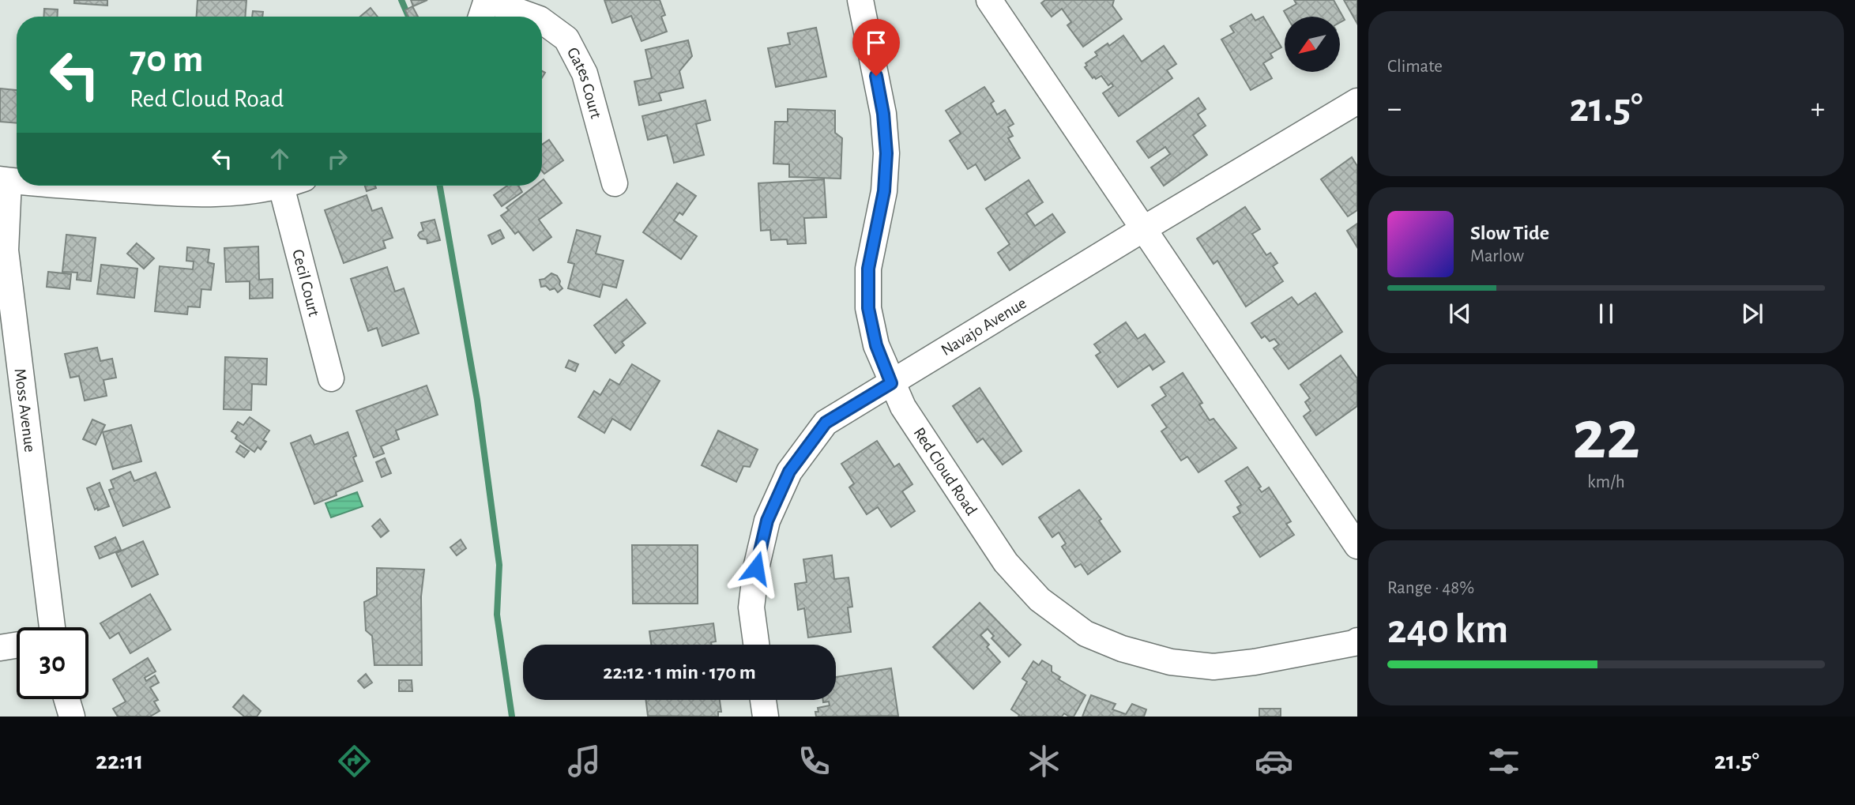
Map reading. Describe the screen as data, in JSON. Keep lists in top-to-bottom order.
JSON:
{
  "streets": {
    "street": [
      "Gates Court",
      "Cecil Court",
      "Navajo Avenue",
      "Moss Avenue",
      "Red Cloud Road"
    ]
  },
  "crossings": [
    ["Navajo Avenue", "Red Cloud Road"]
  ],
  "north": "bottom left",
  "page": {
    "tile": [
      "Climate",
      ["22", "km/h"],
      ["Range · 48%", "240 km"]
    ],
    "turn": ["70 m", "Red Cloud Road"],
    "heat": ["−", "21.5°", "+"],
    "song": ["Slow Tide", "Marlow"],
    "limit": "30",
    "trip": "22:12 · 1 min · 170 m",
    "tabs": ["22:11", "21.5°"]
  }
}
